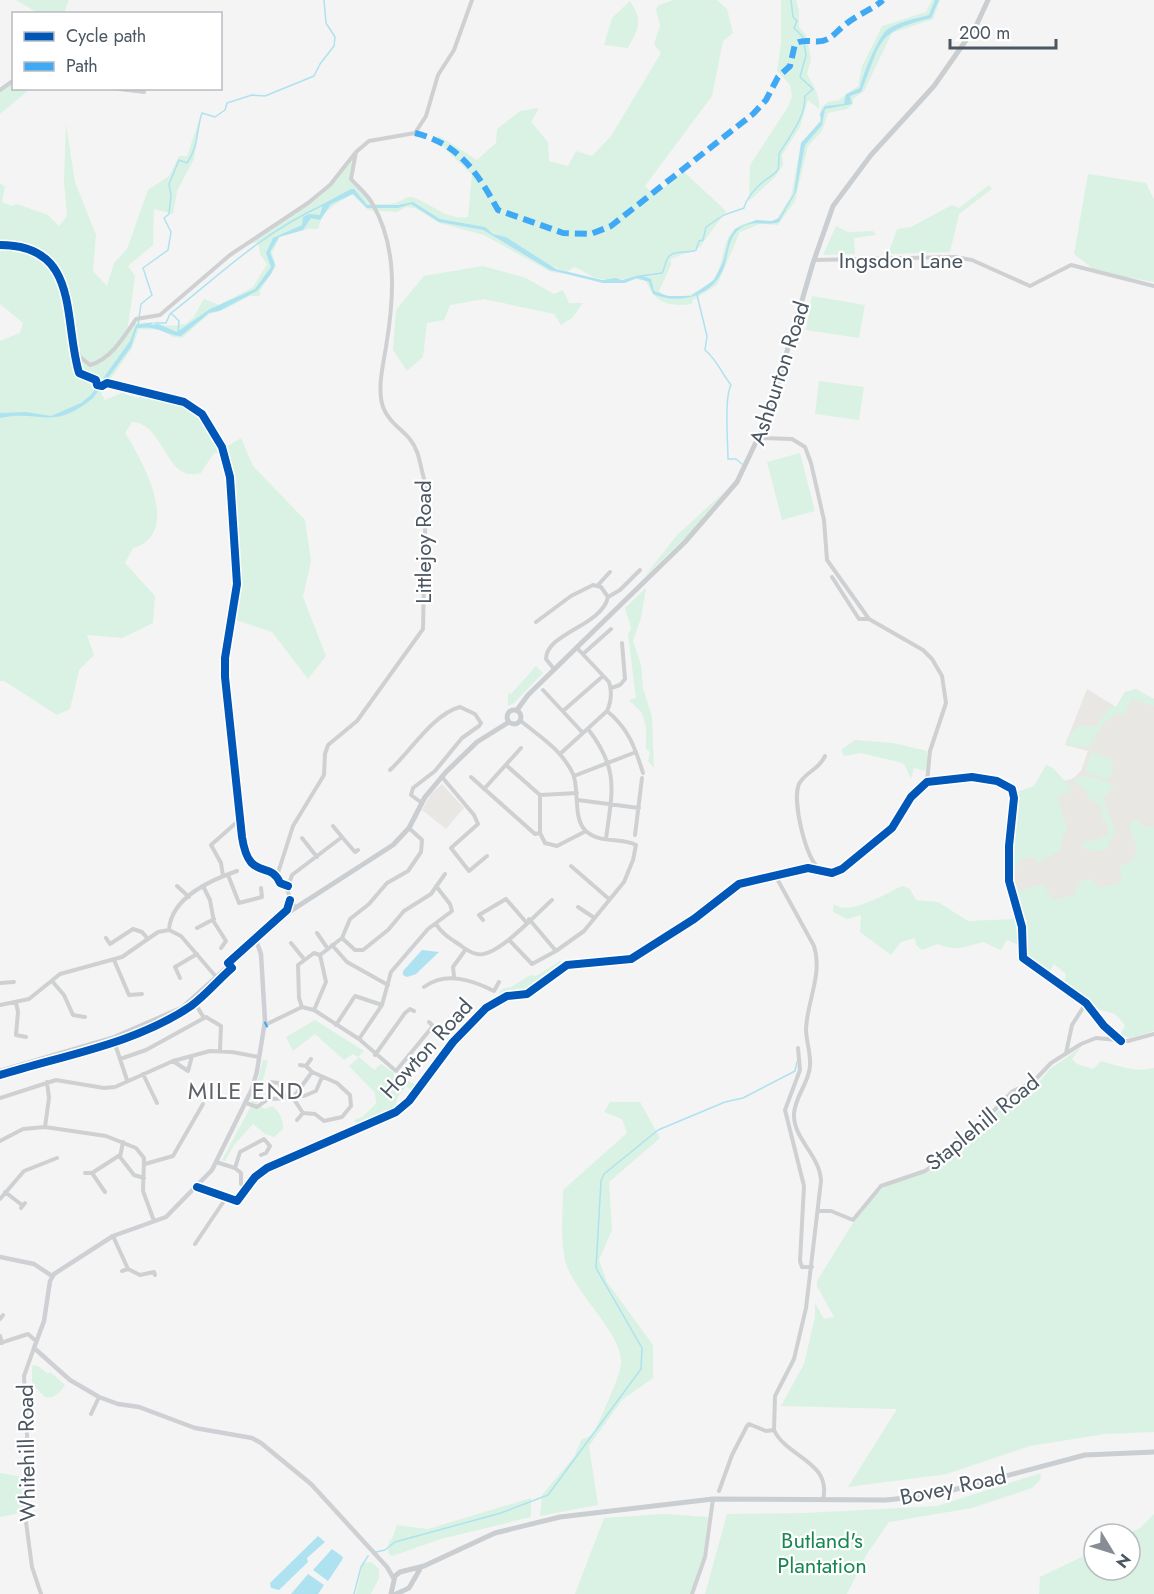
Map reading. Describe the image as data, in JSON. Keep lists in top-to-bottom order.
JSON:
{
  "streets": {
    "main road": ["Ashburton Road", "Bovey Road"],
    "street": [
      "Ingsdon Lane",
      "Littlejoy Road",
      "Howton Road",
      "Staplehill Road",
      "Whitehill Road"
    ]
  },
  "crossings": [
    ["Ingsdon Lane", "Ashburton Road"]
  ],
  "districts": ["MILE END"],
  "parks": ["Butland's Plantation"],
  "legend": ["Cycle path", "Path"],
  "scale_bar": "200 m",
  "north": "bottom right"
}
